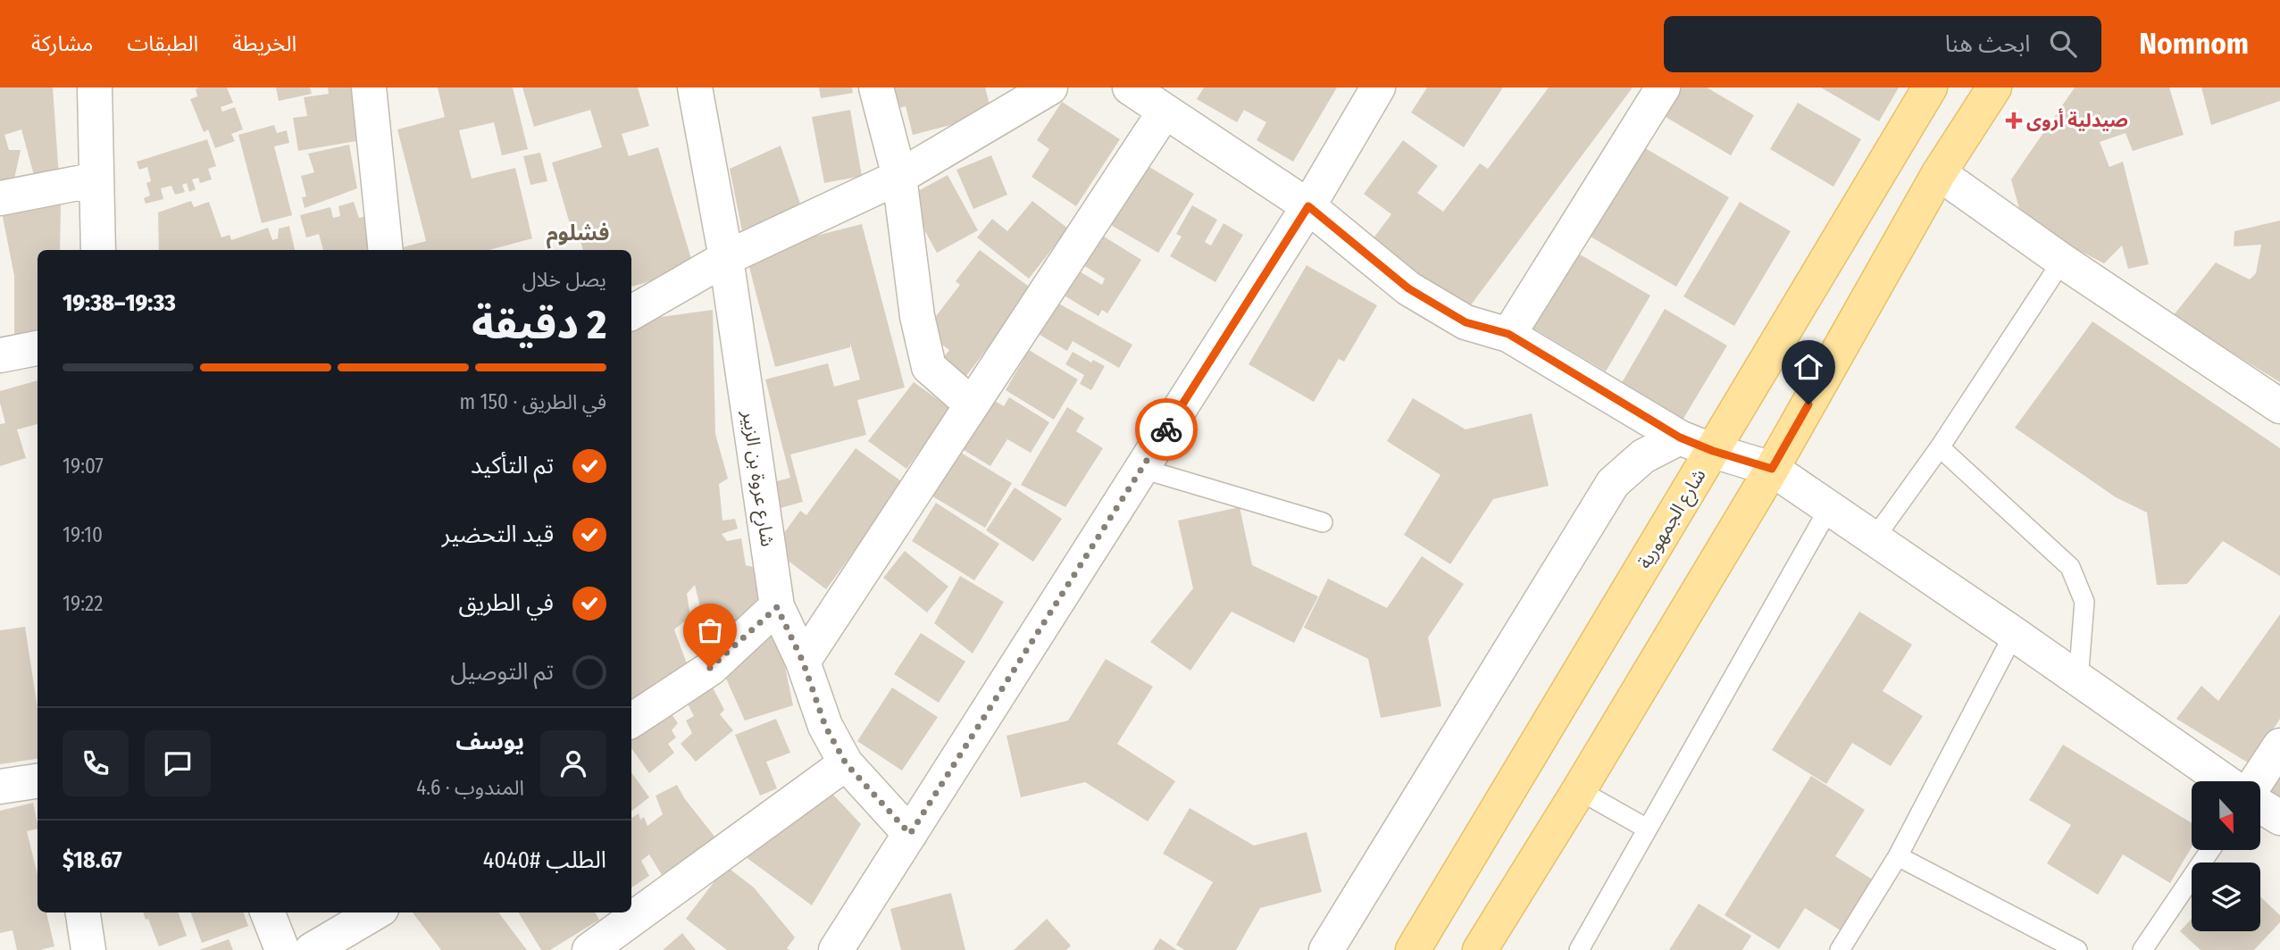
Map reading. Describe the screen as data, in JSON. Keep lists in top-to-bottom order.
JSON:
{
  "streets": {
    "main road": ["شارع الجمهورية"],
    "street": ["شارع عروة بن الزبير"]
  },
  "districts": ["فشلوم"],
  "places": {
    "health": ["صيدلية أروى"]
  },
  "north": "bottom",
  "page": {
    "header": "Nomnom",
    "search": "ابحث هنا",
    "nav": ["الخريطة", "الطبقات", "مشاركة"],
    "heading": ["2 دقيقة", "يصل خلال", "19:33–19:38"],
    "panel": [
      "يوسف",
      "المندوب · 4.6",
      "الطلب #4040",
      "$18.67"
    ],
    "bar": "في الطريق · 150 m",
    "list": [
      ["تم التأكيد", "19:07"],
      ["قيد التحضير", "19:10"],
      ["في الطريق", "19:22"],
      "تم التوصيل"
    ]
  }
}
